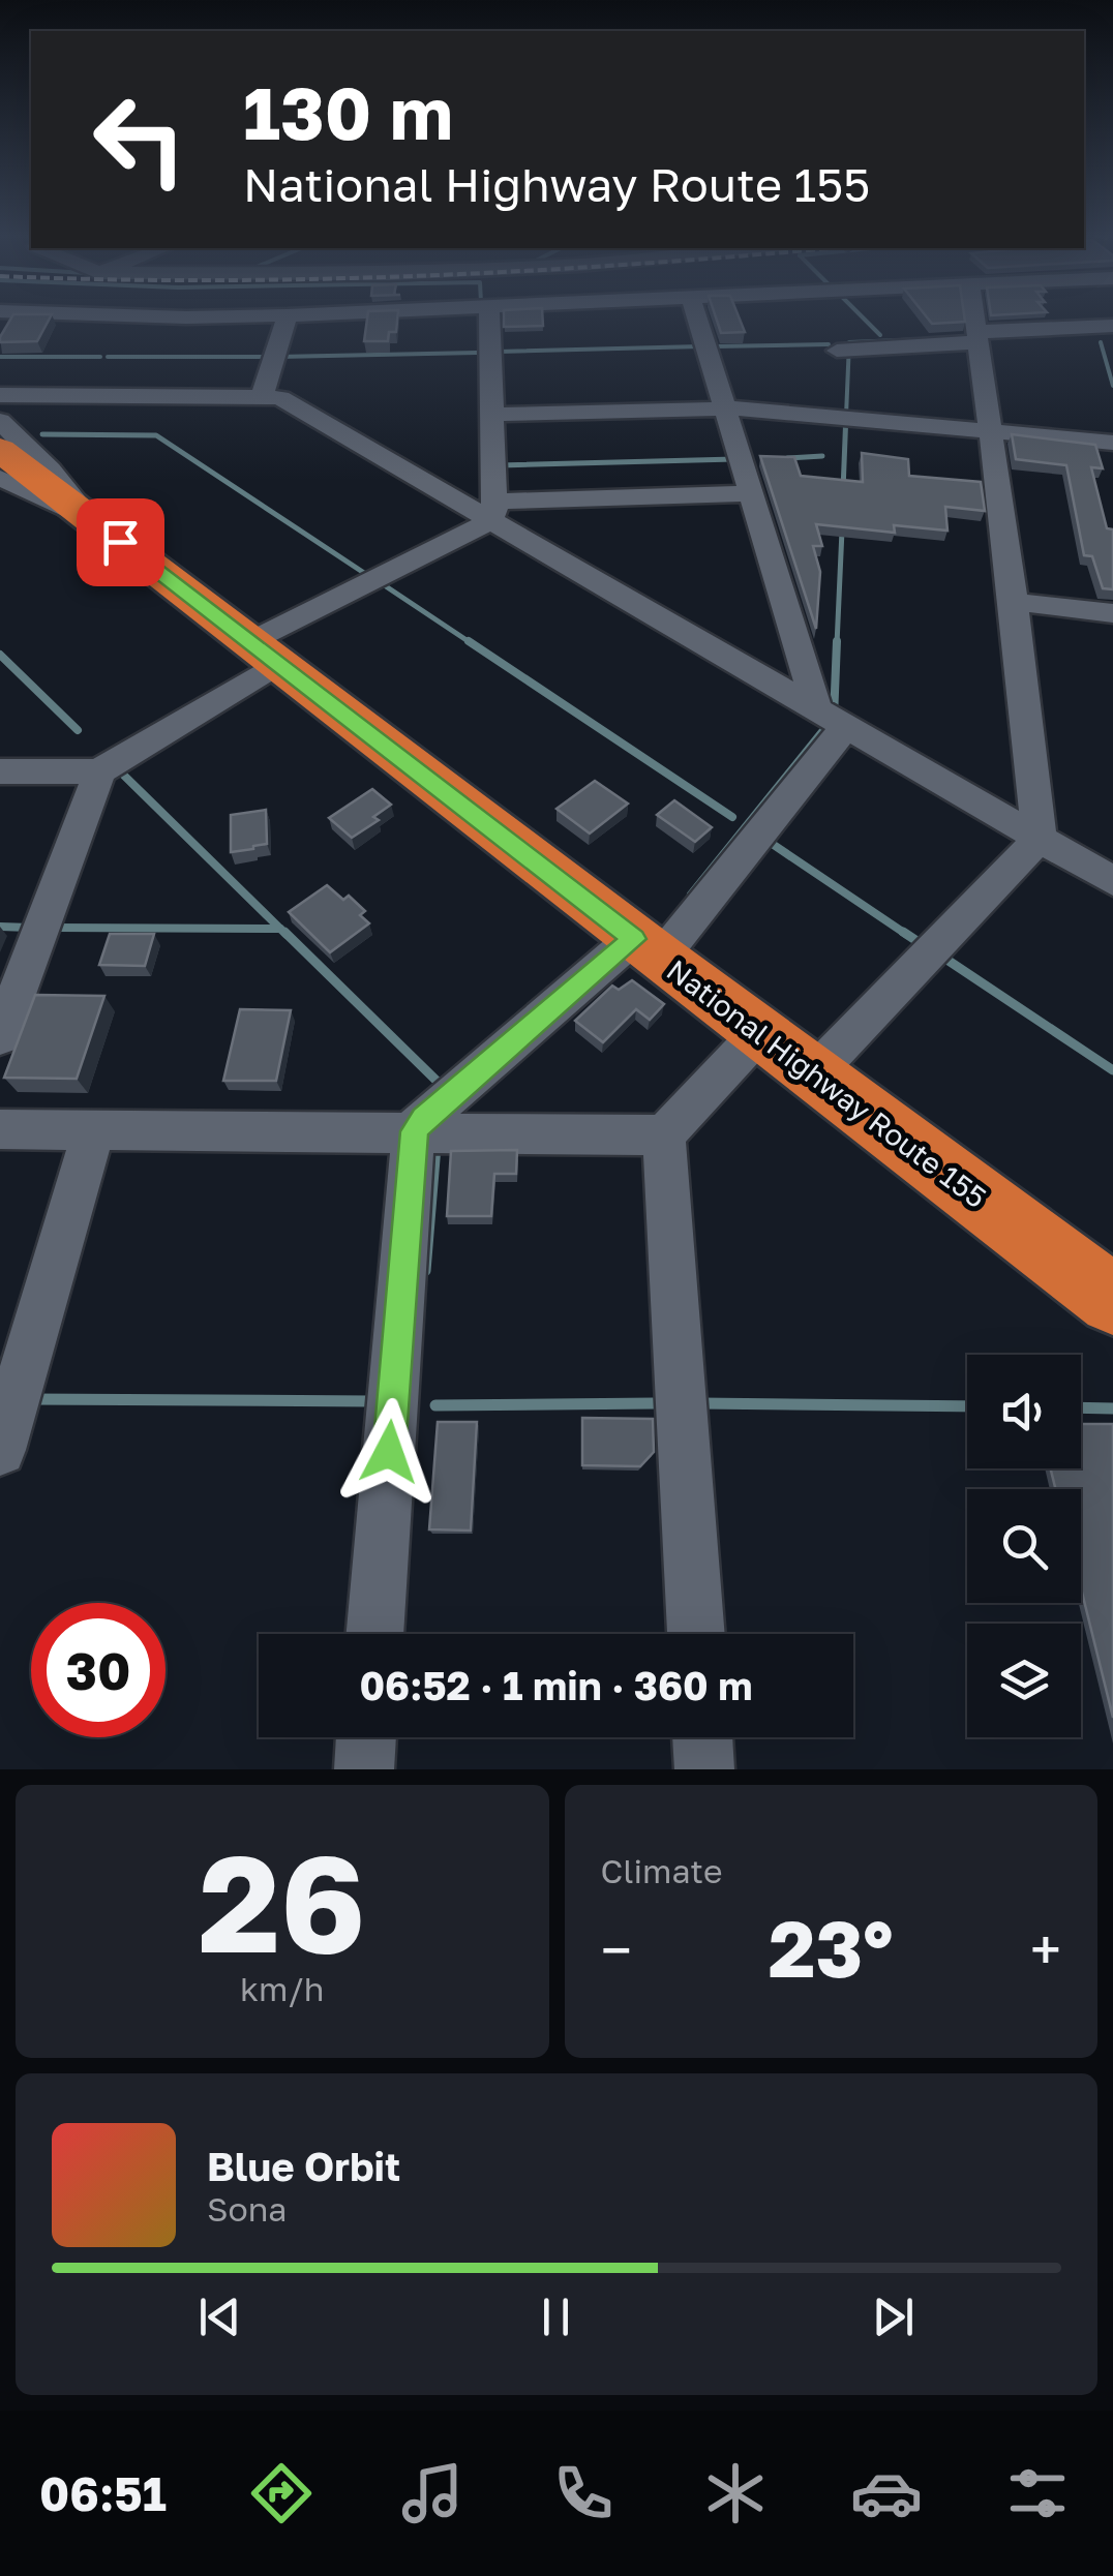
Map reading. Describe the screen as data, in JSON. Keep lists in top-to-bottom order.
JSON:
{
  "streets": {
    "highway": ["National Highway Route 155"]
  },
  "page": {
    "turn": ["130 m", "National Highway Route 155"],
    "limit": "30",
    "trip": "06:52 · 1 min · 360 m",
    "tile": [
      ["26", "km/h"],
      "Climate"
    ],
    "heat": ["−", "23°", "+"],
    "song": ["Blue Orbit", "Sona"],
    "tabs": "06:51"
  }
}
